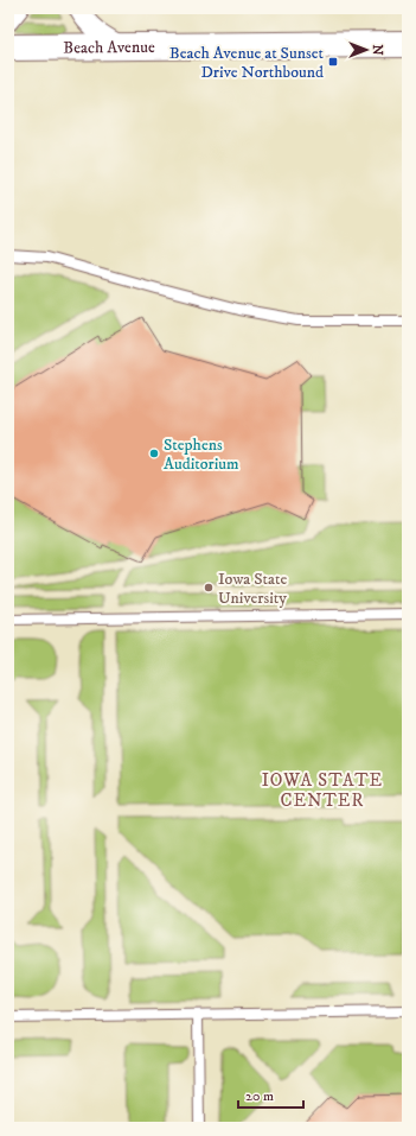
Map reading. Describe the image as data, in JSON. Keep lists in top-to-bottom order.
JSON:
{
  "streets": {
    "street": ["Beach Avenue"]
  },
  "districts": ["IOWA STATE CENTER"],
  "places": {
    "transit": ["Beach Avenue at Sunset Drive Northbound"],
    "other": ["Stephens Auditorium", "Iowa State University"]
  },
  "scale_bar": "20 m",
  "north": "right"
}
